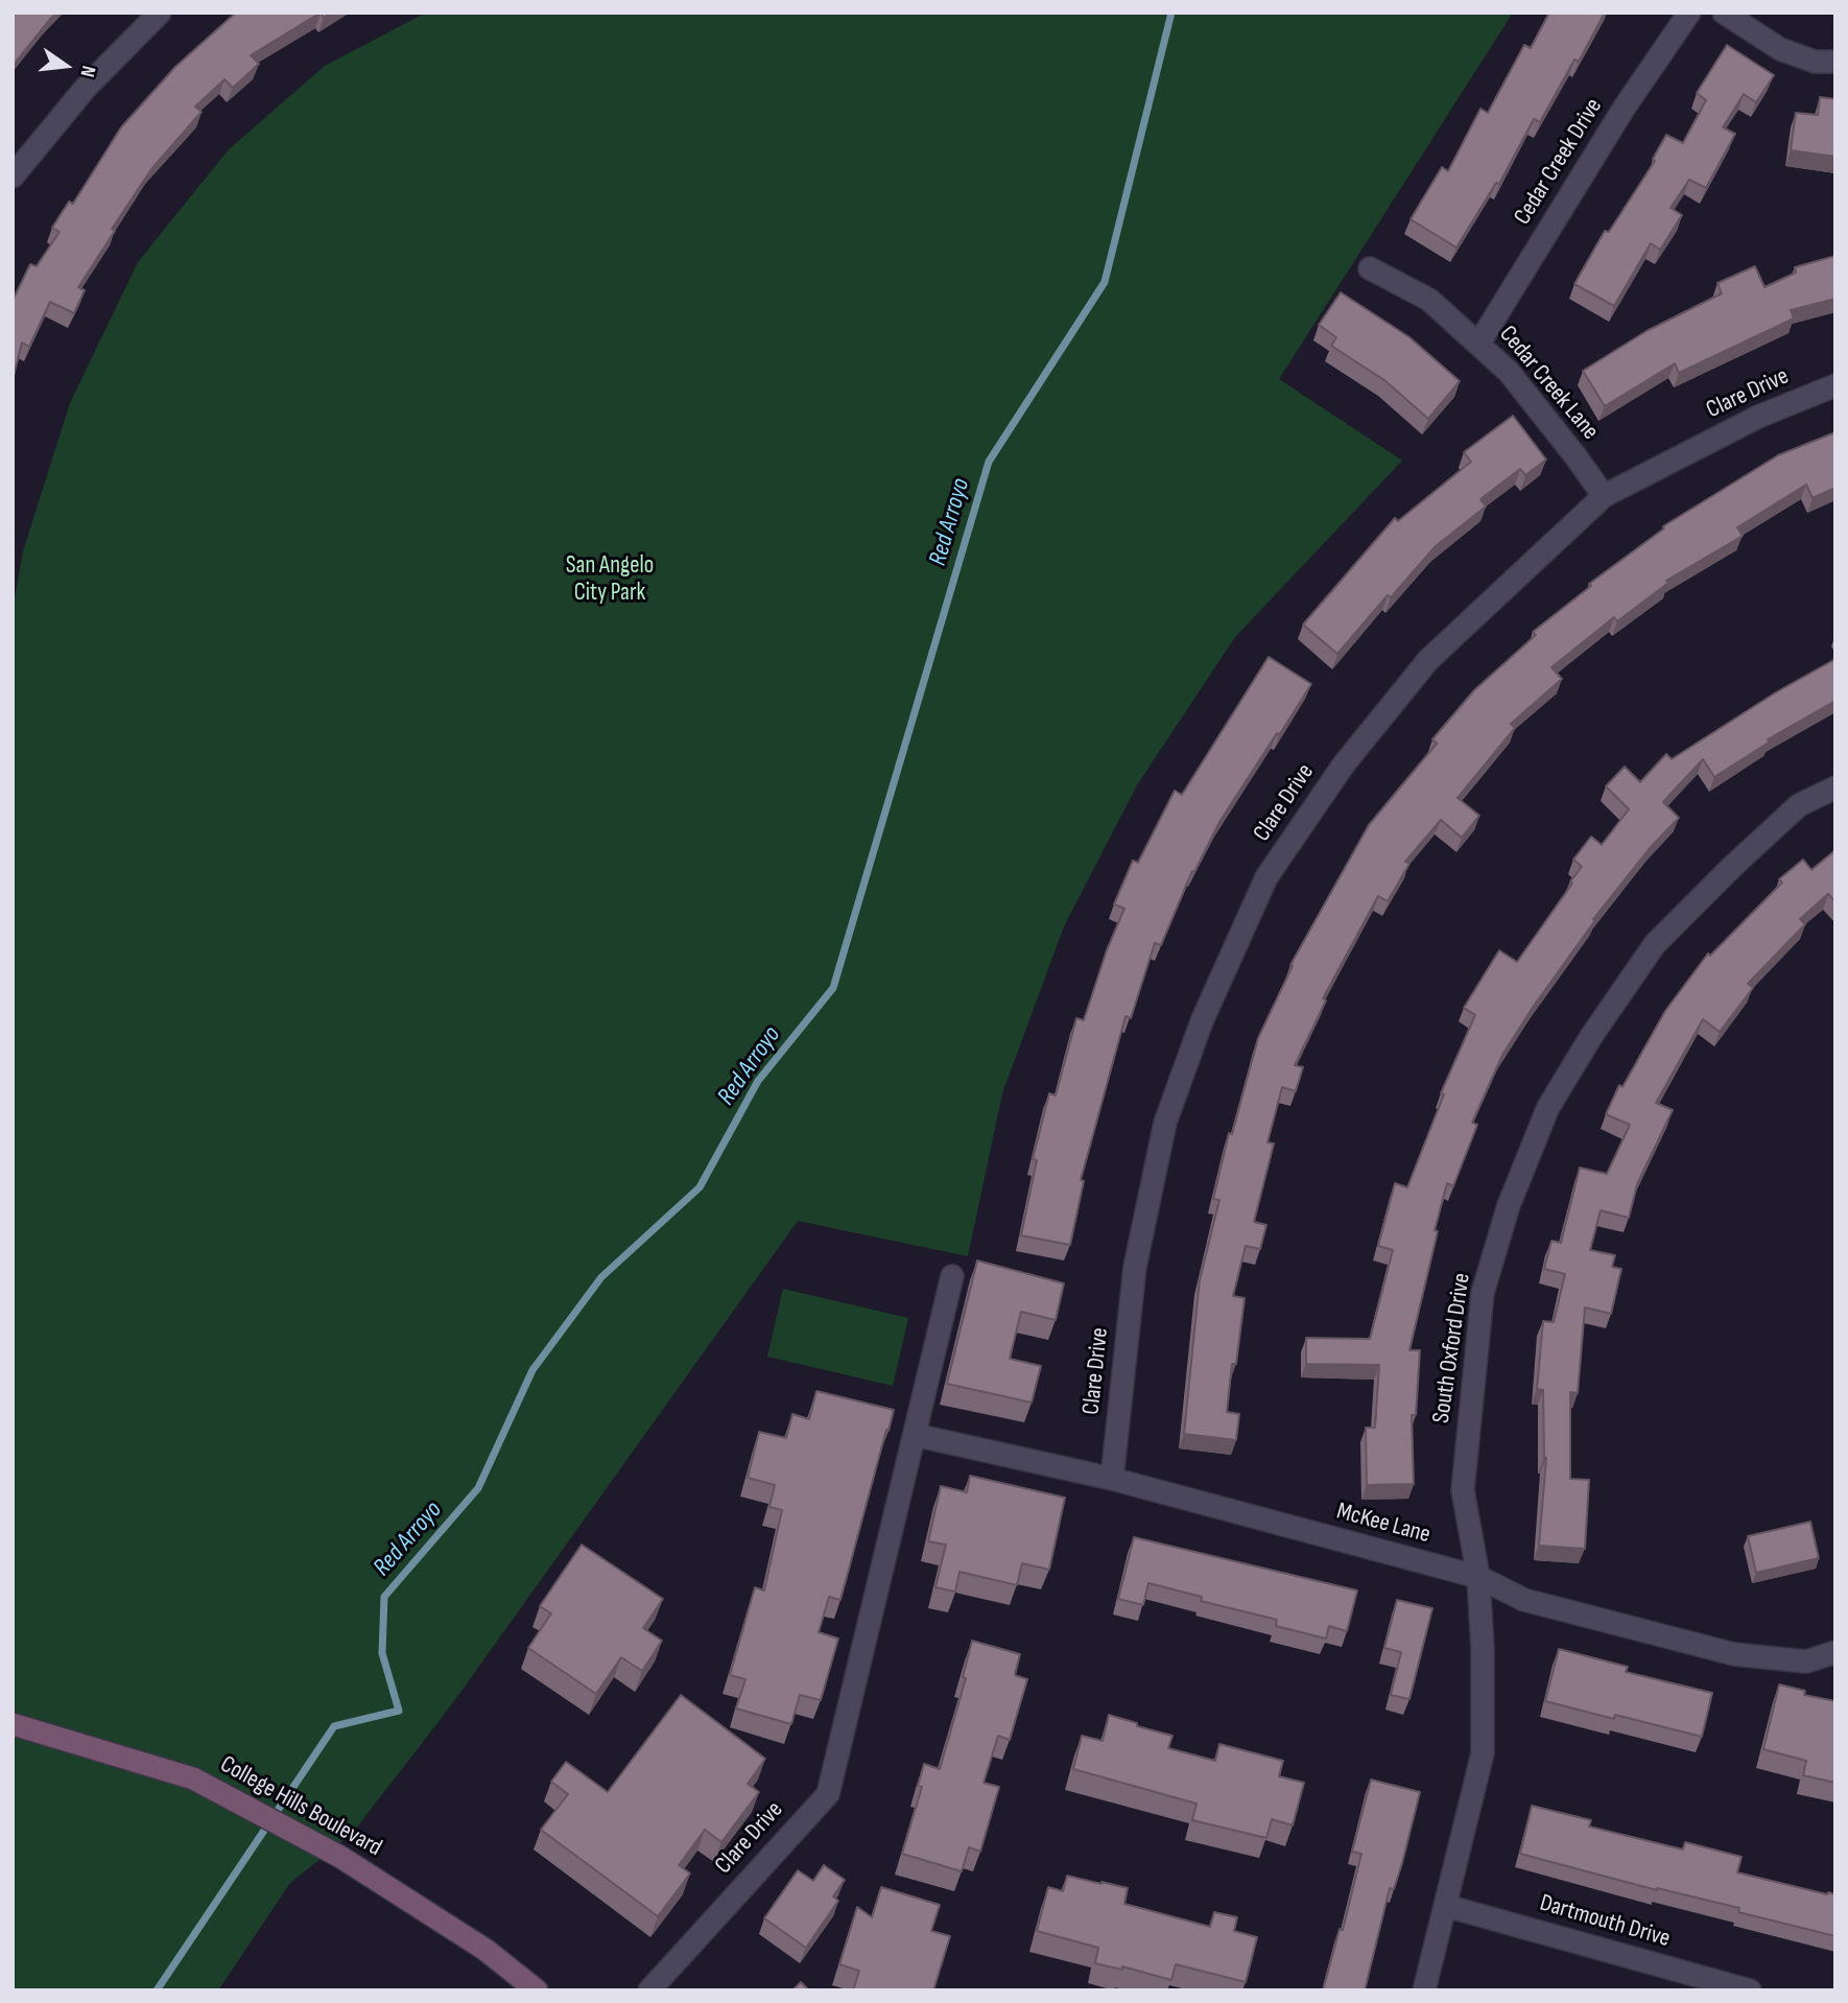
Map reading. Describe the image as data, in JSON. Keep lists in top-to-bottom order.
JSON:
{
  "streets": {
    "street": [
      "Cedar Creek Drive",
      "Cedar Creek Lane",
      "Clare Drive",
      "South Oxford Drive",
      "McKee Lane",
      "College Hills Boulevard",
      "Dartmouth Drive"
    ]
  },
  "crossings": [
    ["Cedar Creek Drive", "Cedar Creek Lane"],
    ["Cedar Creek Lane", "Clare Drive"],
    ["Clare Drive", "McKee Lane"],
    ["South Oxford Drive", "McKee Lane"],
    ["South Oxford Drive", "Dartmouth Drive"]
  ],
  "water": ["Red Arroyo"],
  "parks": ["San Angelo City Park"],
  "north": "right"
}
